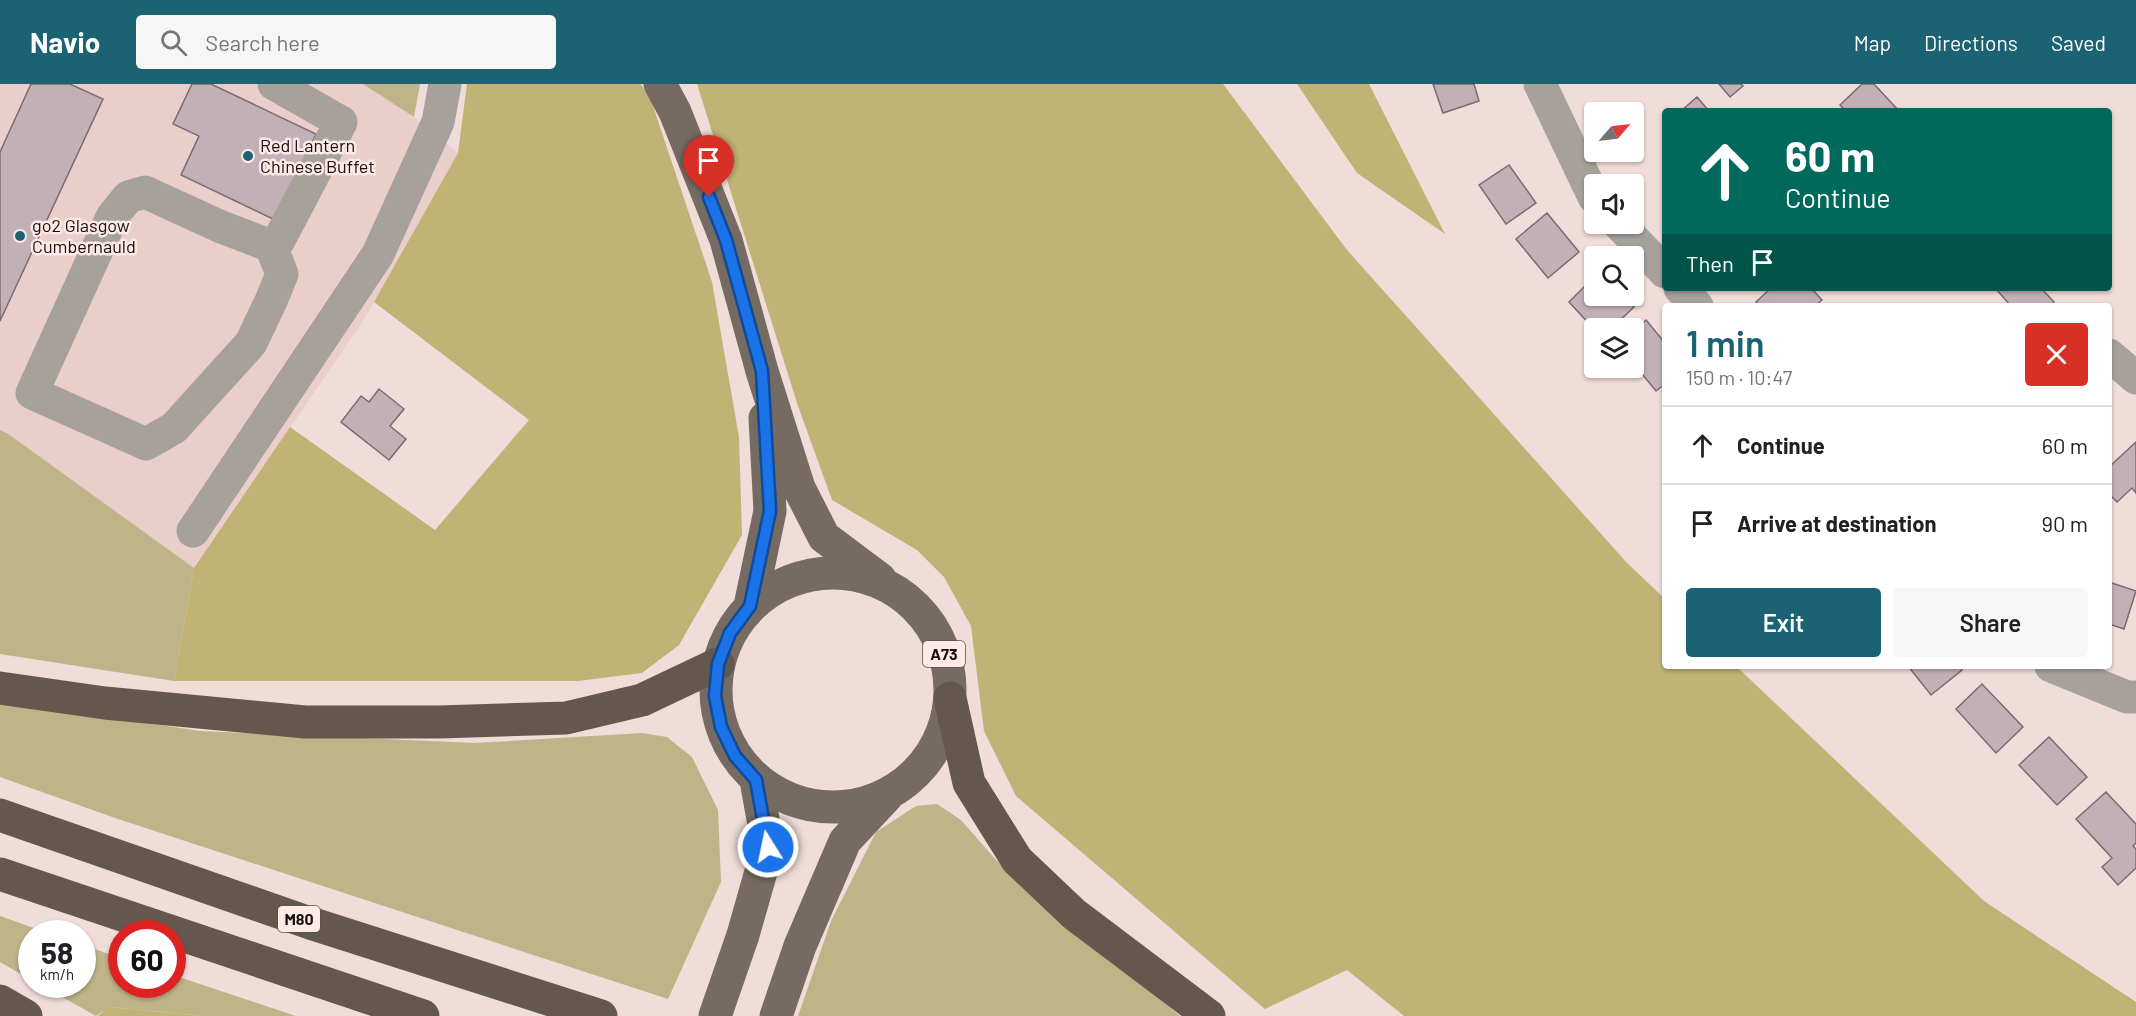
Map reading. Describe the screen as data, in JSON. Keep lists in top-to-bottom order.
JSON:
{
  "streets": {
    "highway": ["M80"],
    "main road": ["A73"]
  },
  "places": ["Red Lantern Chinese Buffet", "go2 Glasgow Cumbernauld"],
  "north": "top right",
  "page": {
    "header": "Navio",
    "search": "Search here",
    "nav": ["Map", "Directions", "Saved"],
    "turn": ["60 m", "Continue"],
    "then": "Then",
    "heading": ["1 min", "150 m · 10:47"],
    "list": [
      {
        "name": "Continue",
        "value": "60 m"
      },
      {
        "name": "Arrive at destination",
        "value": "90 m"
      }
    ],
    "buttons": ["Exit", "Share"],
    "speed": "58 km/h",
    "limit": "60"
  }
}
